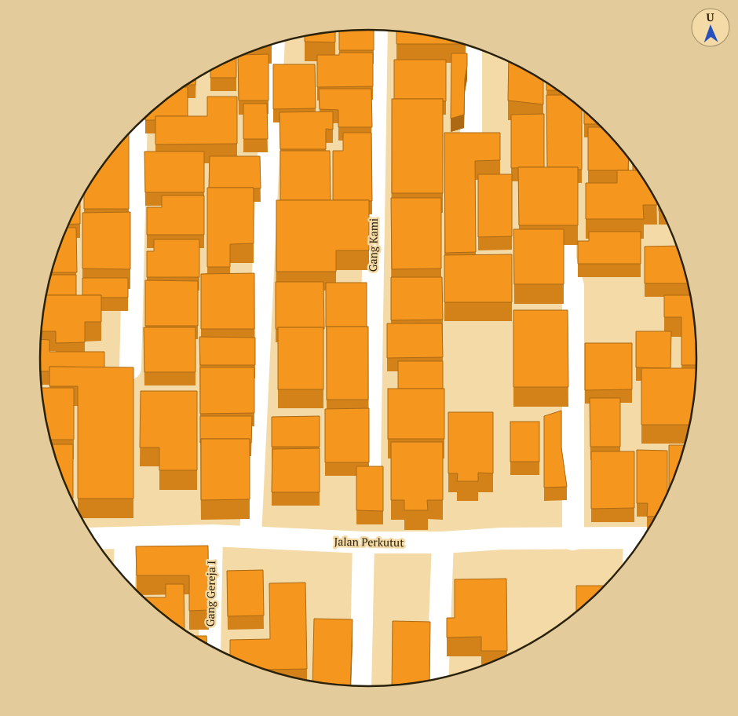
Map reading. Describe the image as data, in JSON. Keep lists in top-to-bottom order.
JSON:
{
  "streets": {
    "street": ["Gang Kami", "Jalan Perkutut", "Gang Gereja I"]
  },
  "crossings": [
    ["Jalan Perkutut", "Gang Gereja I"]
  ],
  "north": "top"
}
